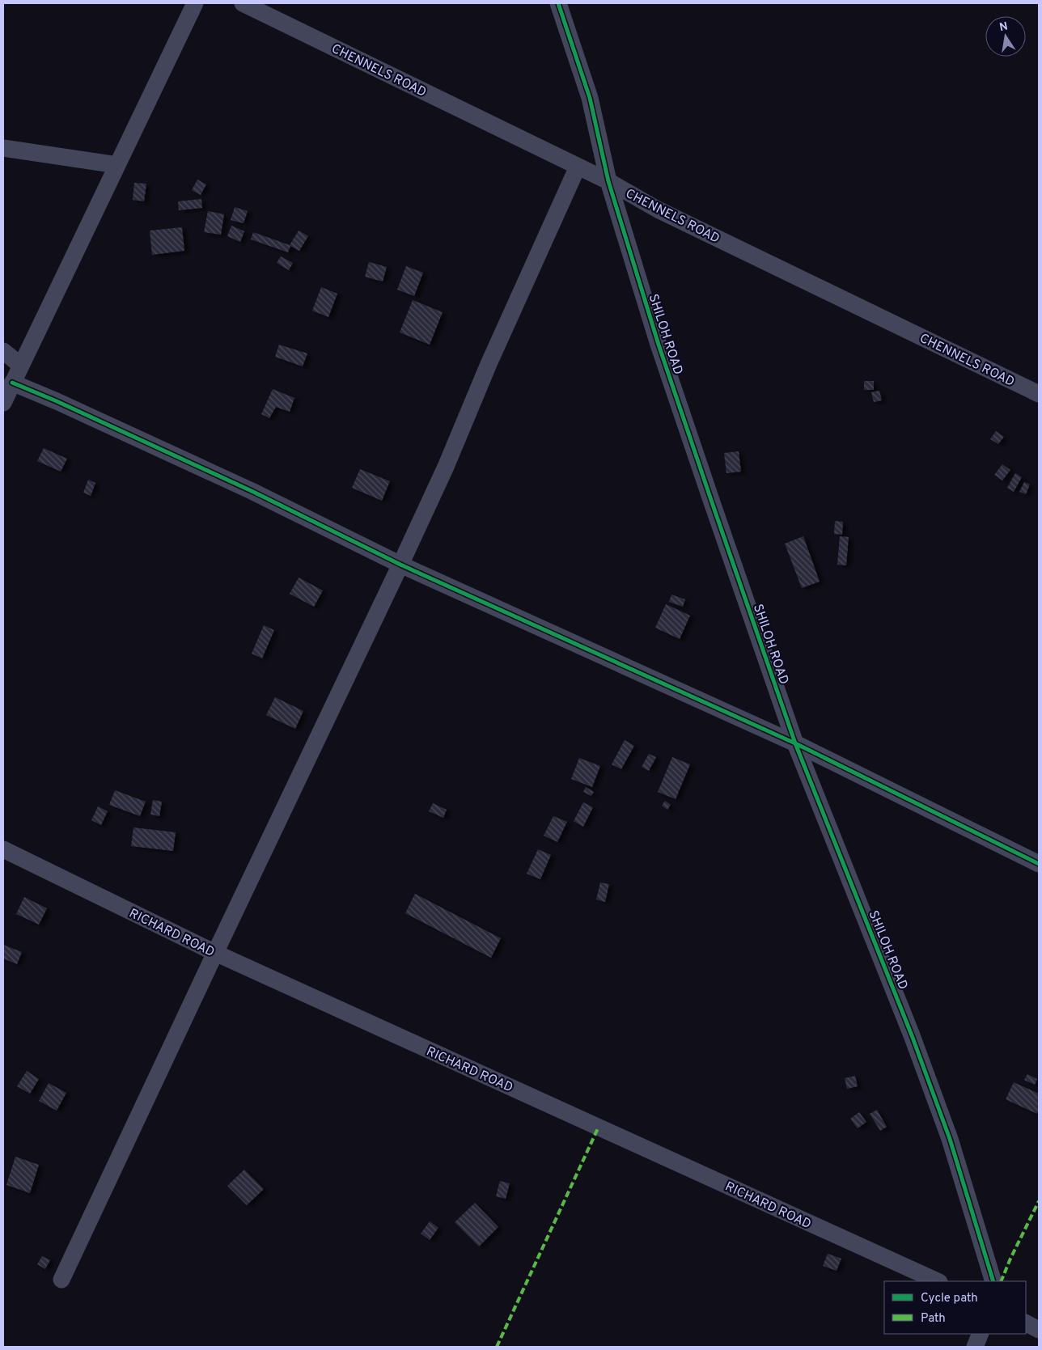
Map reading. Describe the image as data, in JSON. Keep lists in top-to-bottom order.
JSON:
{
  "streets": {
    "street": ["CHENNELS ROAD", "SHILOH ROAD", "RICHARD ROAD"]
  },
  "crossings": [
    ["CHENNELS ROAD", "SHILOH ROAD"]
  ],
  "legend": ["Cycle path", "Path"],
  "north": "top"
}
